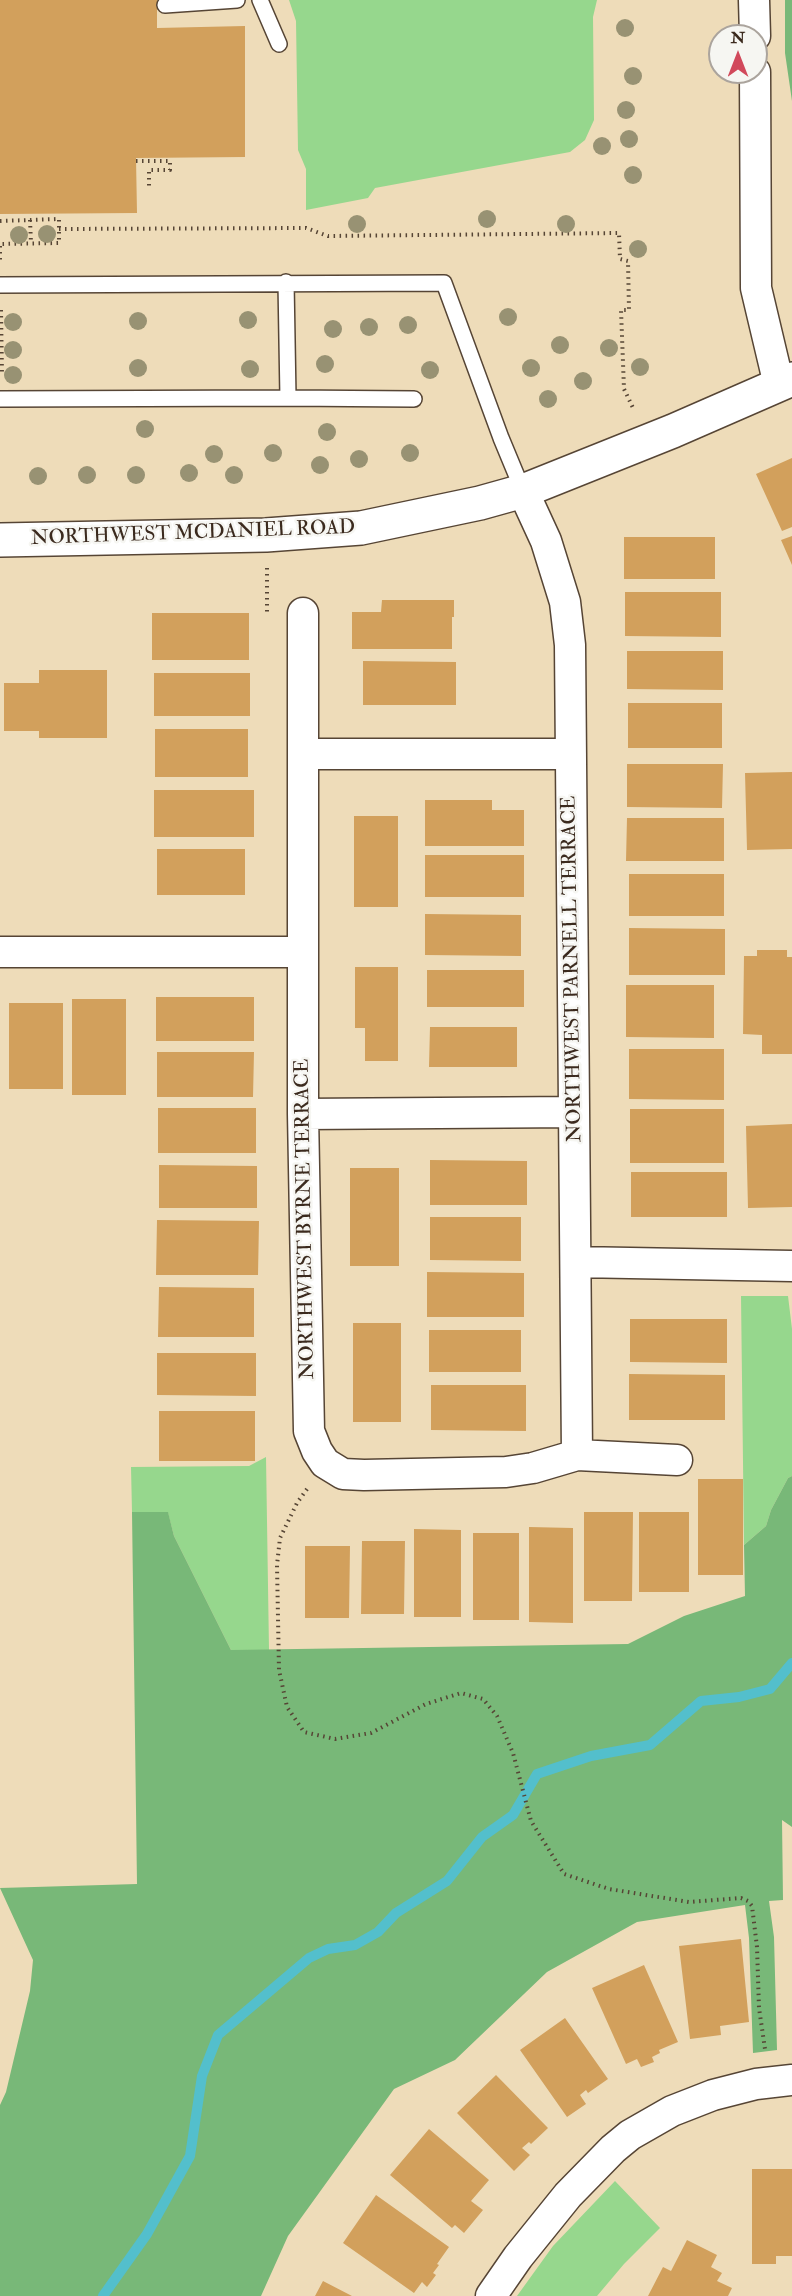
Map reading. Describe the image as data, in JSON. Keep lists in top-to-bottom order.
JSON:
{
  "streets": {
    "street": ["NORTHWEST MCDANIEL ROAD", "NORTHWEST PARNELL TERRACE", "NORTHWEST BYRNE TERRACE"]
  },
  "crossings": [
    ["NORTHWEST MCDANIEL ROAD", "NORTHWEST PARNELL TERRACE"]
  ],
  "north": "top"
}
